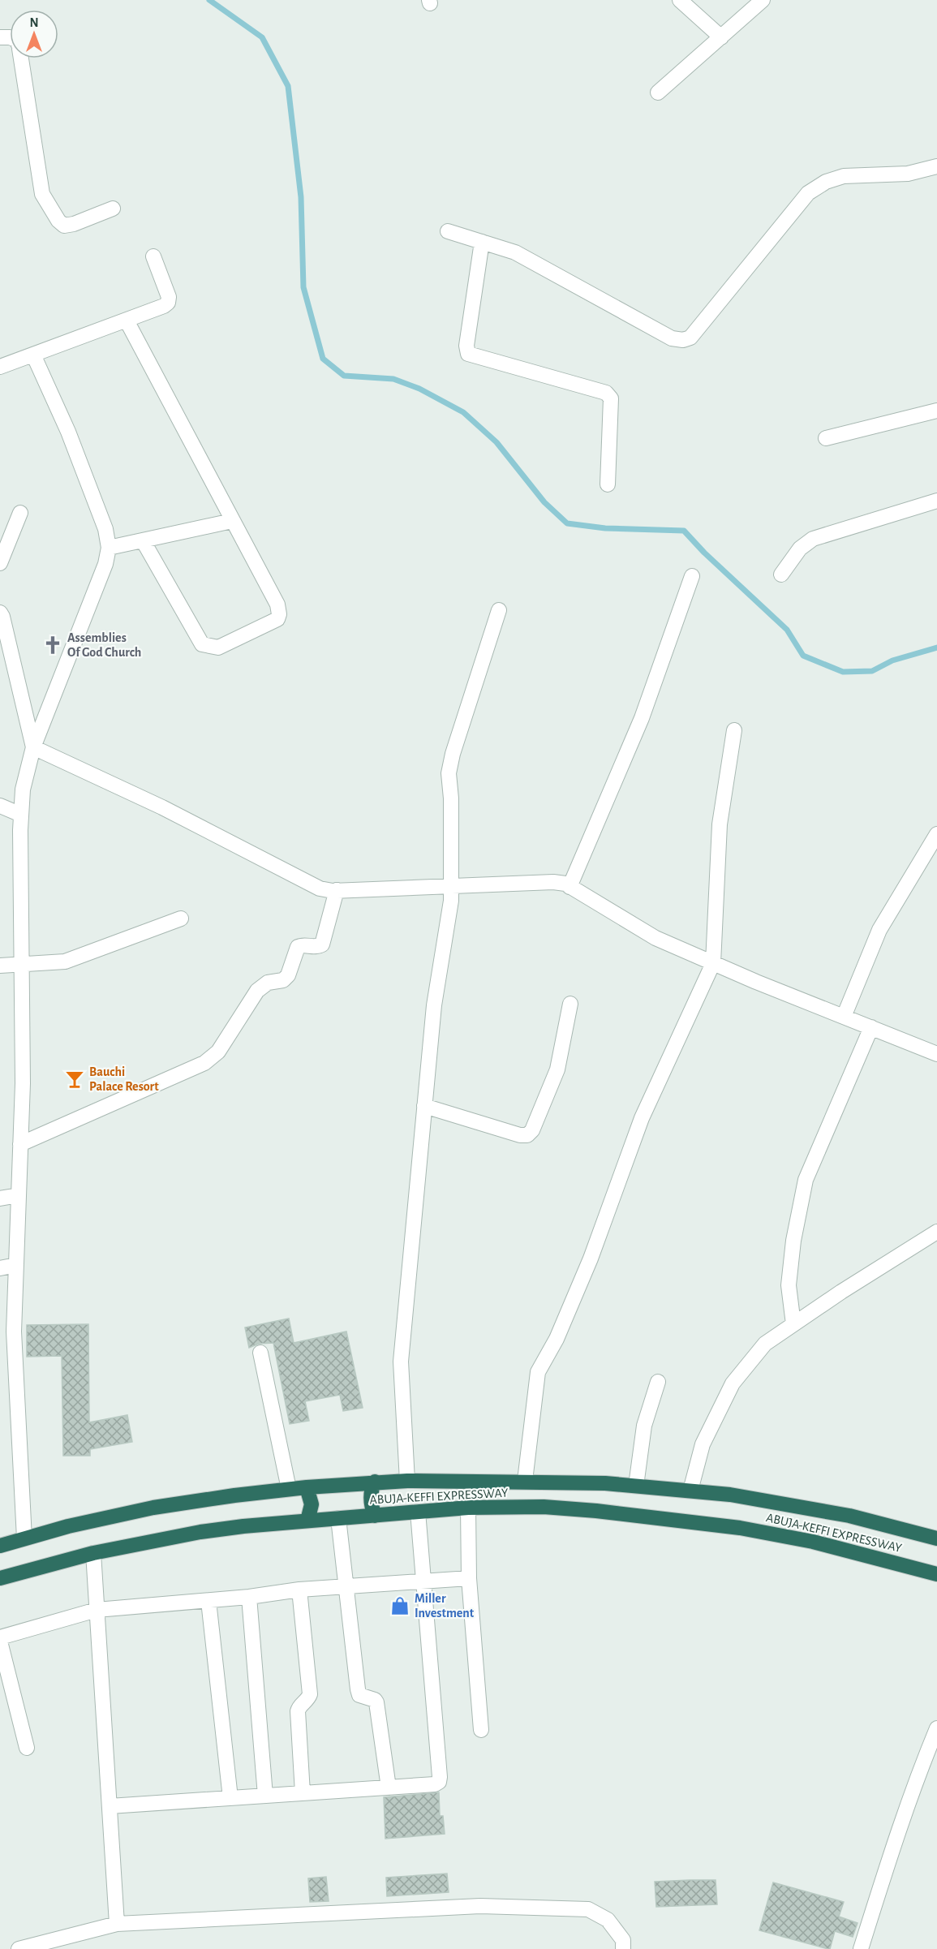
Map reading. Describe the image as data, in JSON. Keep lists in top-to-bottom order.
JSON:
{
  "streets": {
    "highway": ["ABUJA-KEFFI EXPRESSWAY"]
  },
  "places": {
    "church": ["Assemblies Of God Church"],
    "bar": ["Bauchi Palace Resort"],
    "shop": ["Miller Investment"]
  },
  "north": "top"
}
